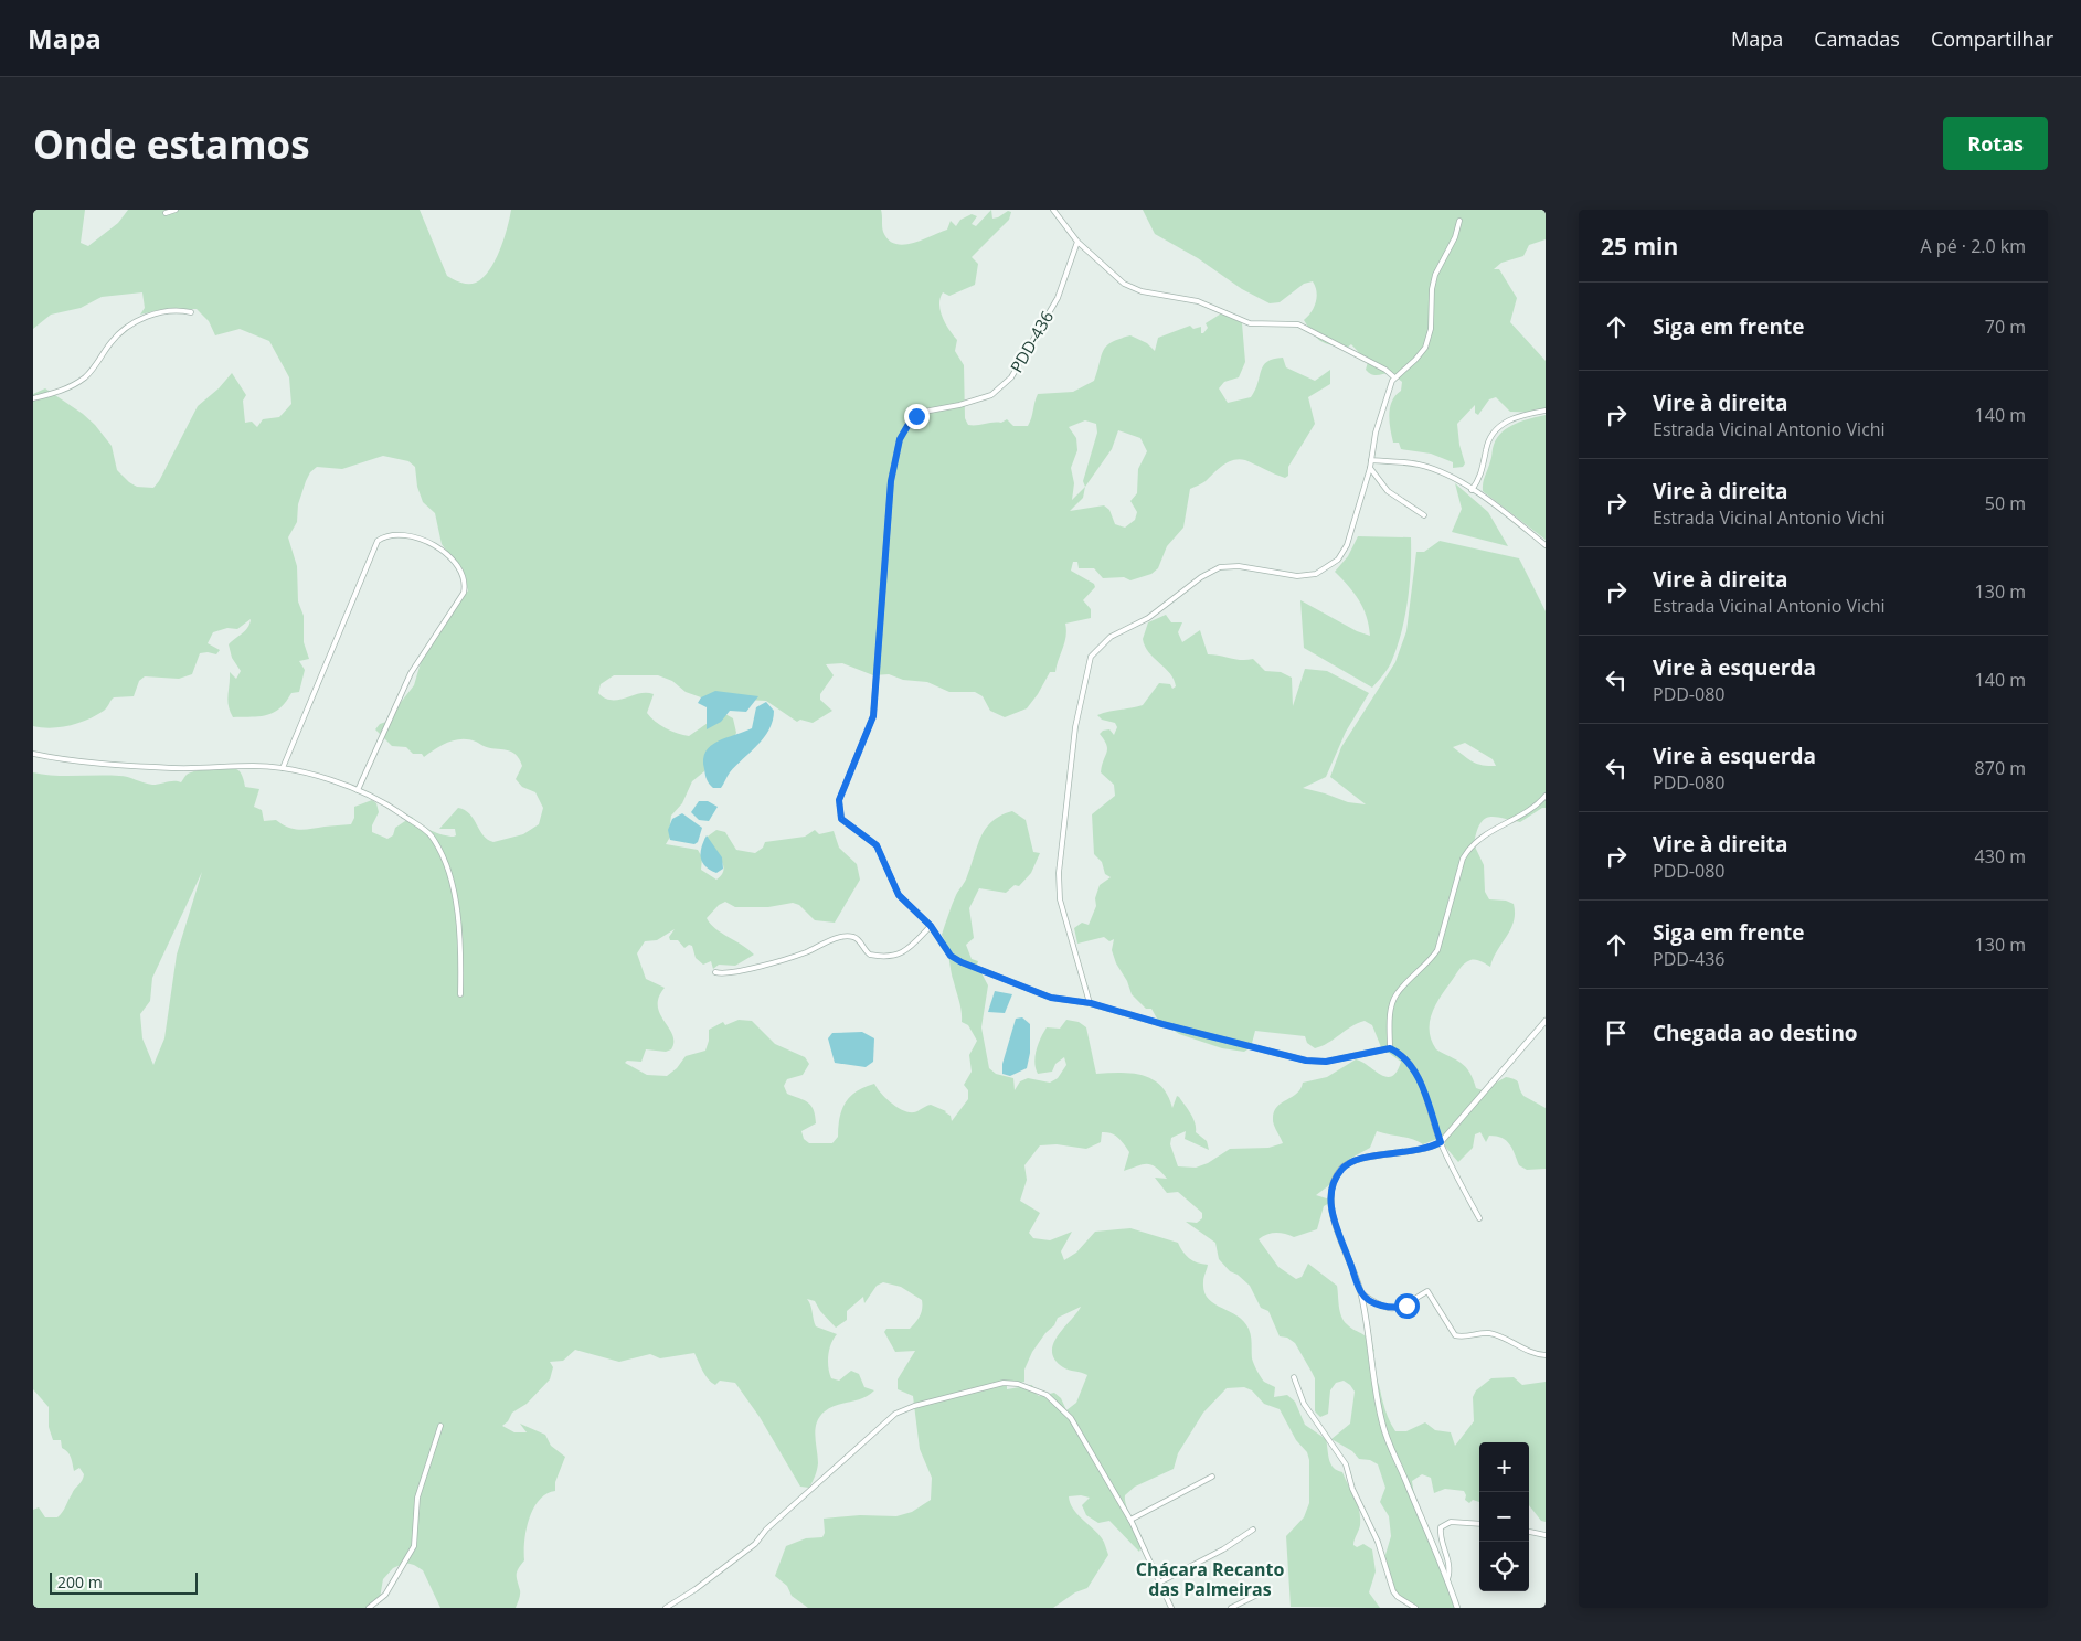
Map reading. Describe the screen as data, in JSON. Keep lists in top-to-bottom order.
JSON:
{
  "streets": {
    "street": ["PDD-436"]
  },
  "districts": ["Chácara Recanto das Palmeiras"],
  "scale_bar": "200 m",
  "page": {
    "header": "Mapa",
    "nav": ["Mapa", "Camadas", "Compartilhar"],
    "buttons": "Rotas",
    "title": "Onde estamos",
    "heading": ["25 min", "A pé · 2.0 km"],
    "list": [
      ["Siga em frente", "70 m"],
      ["Vire à direita", "Estrada Vicinal Antonio Vichi", "140 m"],
      ["Vire à direita", "Estrada Vicinal Antonio Vichi", "50 m"],
      ["Vire à direita", "Estrada Vicinal Antonio Vichi", "130 m"],
      ["Vire à esquerda", "PDD-080", "140 m"],
      ["Vire à esquerda", "PDD-080", "870 m"],
      ["Vire à direita", "PDD-080", "430 m"],
      ["Siga em frente", "PDD-436", "130 m"],
      "Chegada ao destino"
    ],
    "map_buttons": ["+", "−"],
    "scale": "200 m"
  }
}
